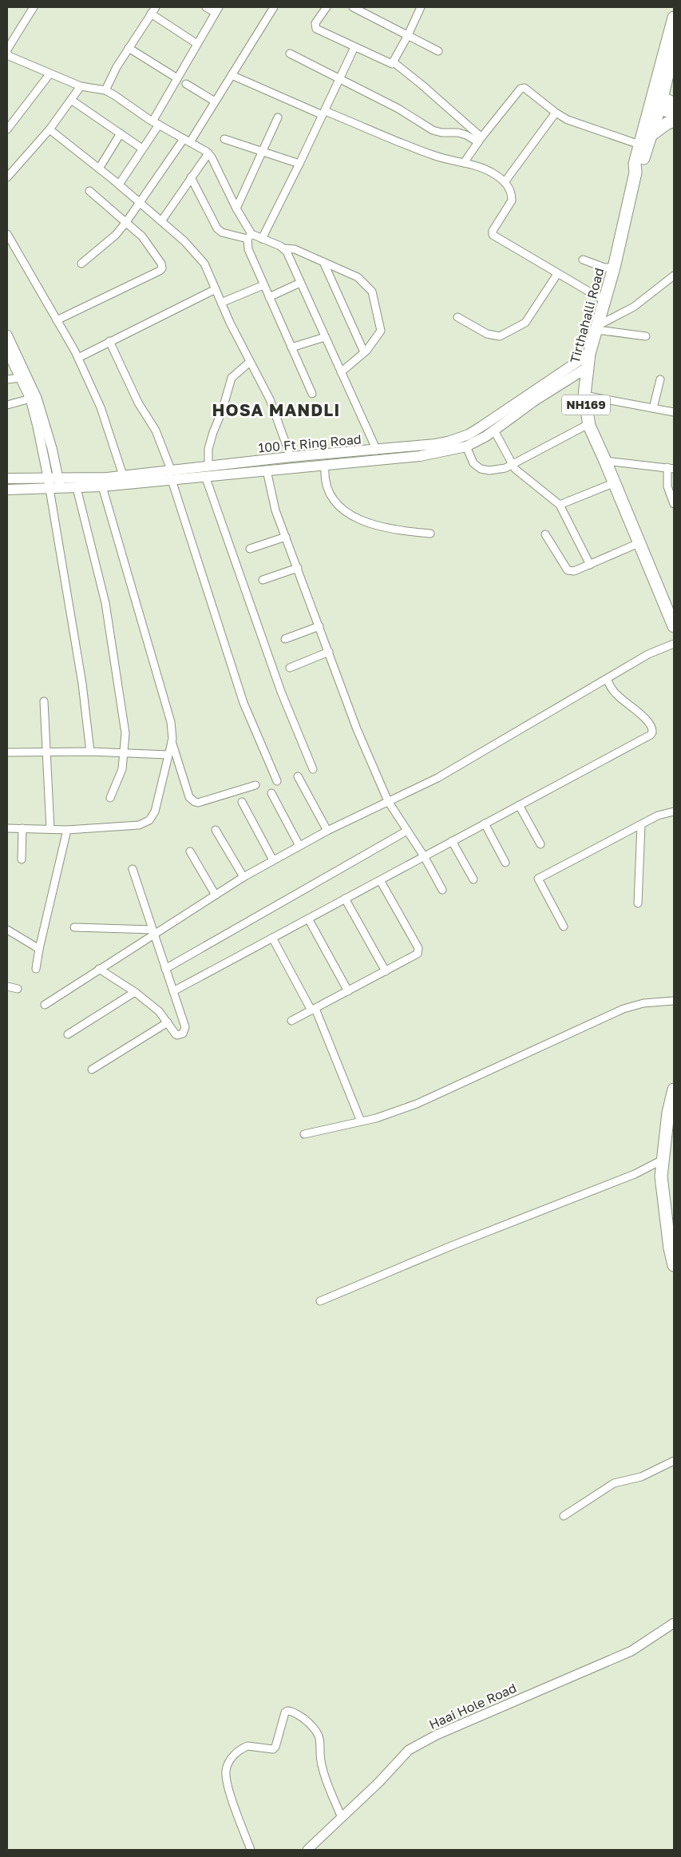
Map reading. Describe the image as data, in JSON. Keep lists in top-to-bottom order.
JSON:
{
  "streets": {
    "highway": ["Tirthahalli Road", "NH169"],
    "main road": ["100 Ft Ring Road"],
    "street": ["Haai Hole Road"]
  },
  "crossings": [
    ["Tirthahalli Road", "NH169"],
    ["Tirthahalli Road", "100 Ft Ring Road"]
  ],
  "districts": ["HOSA MANDLI"]
}
